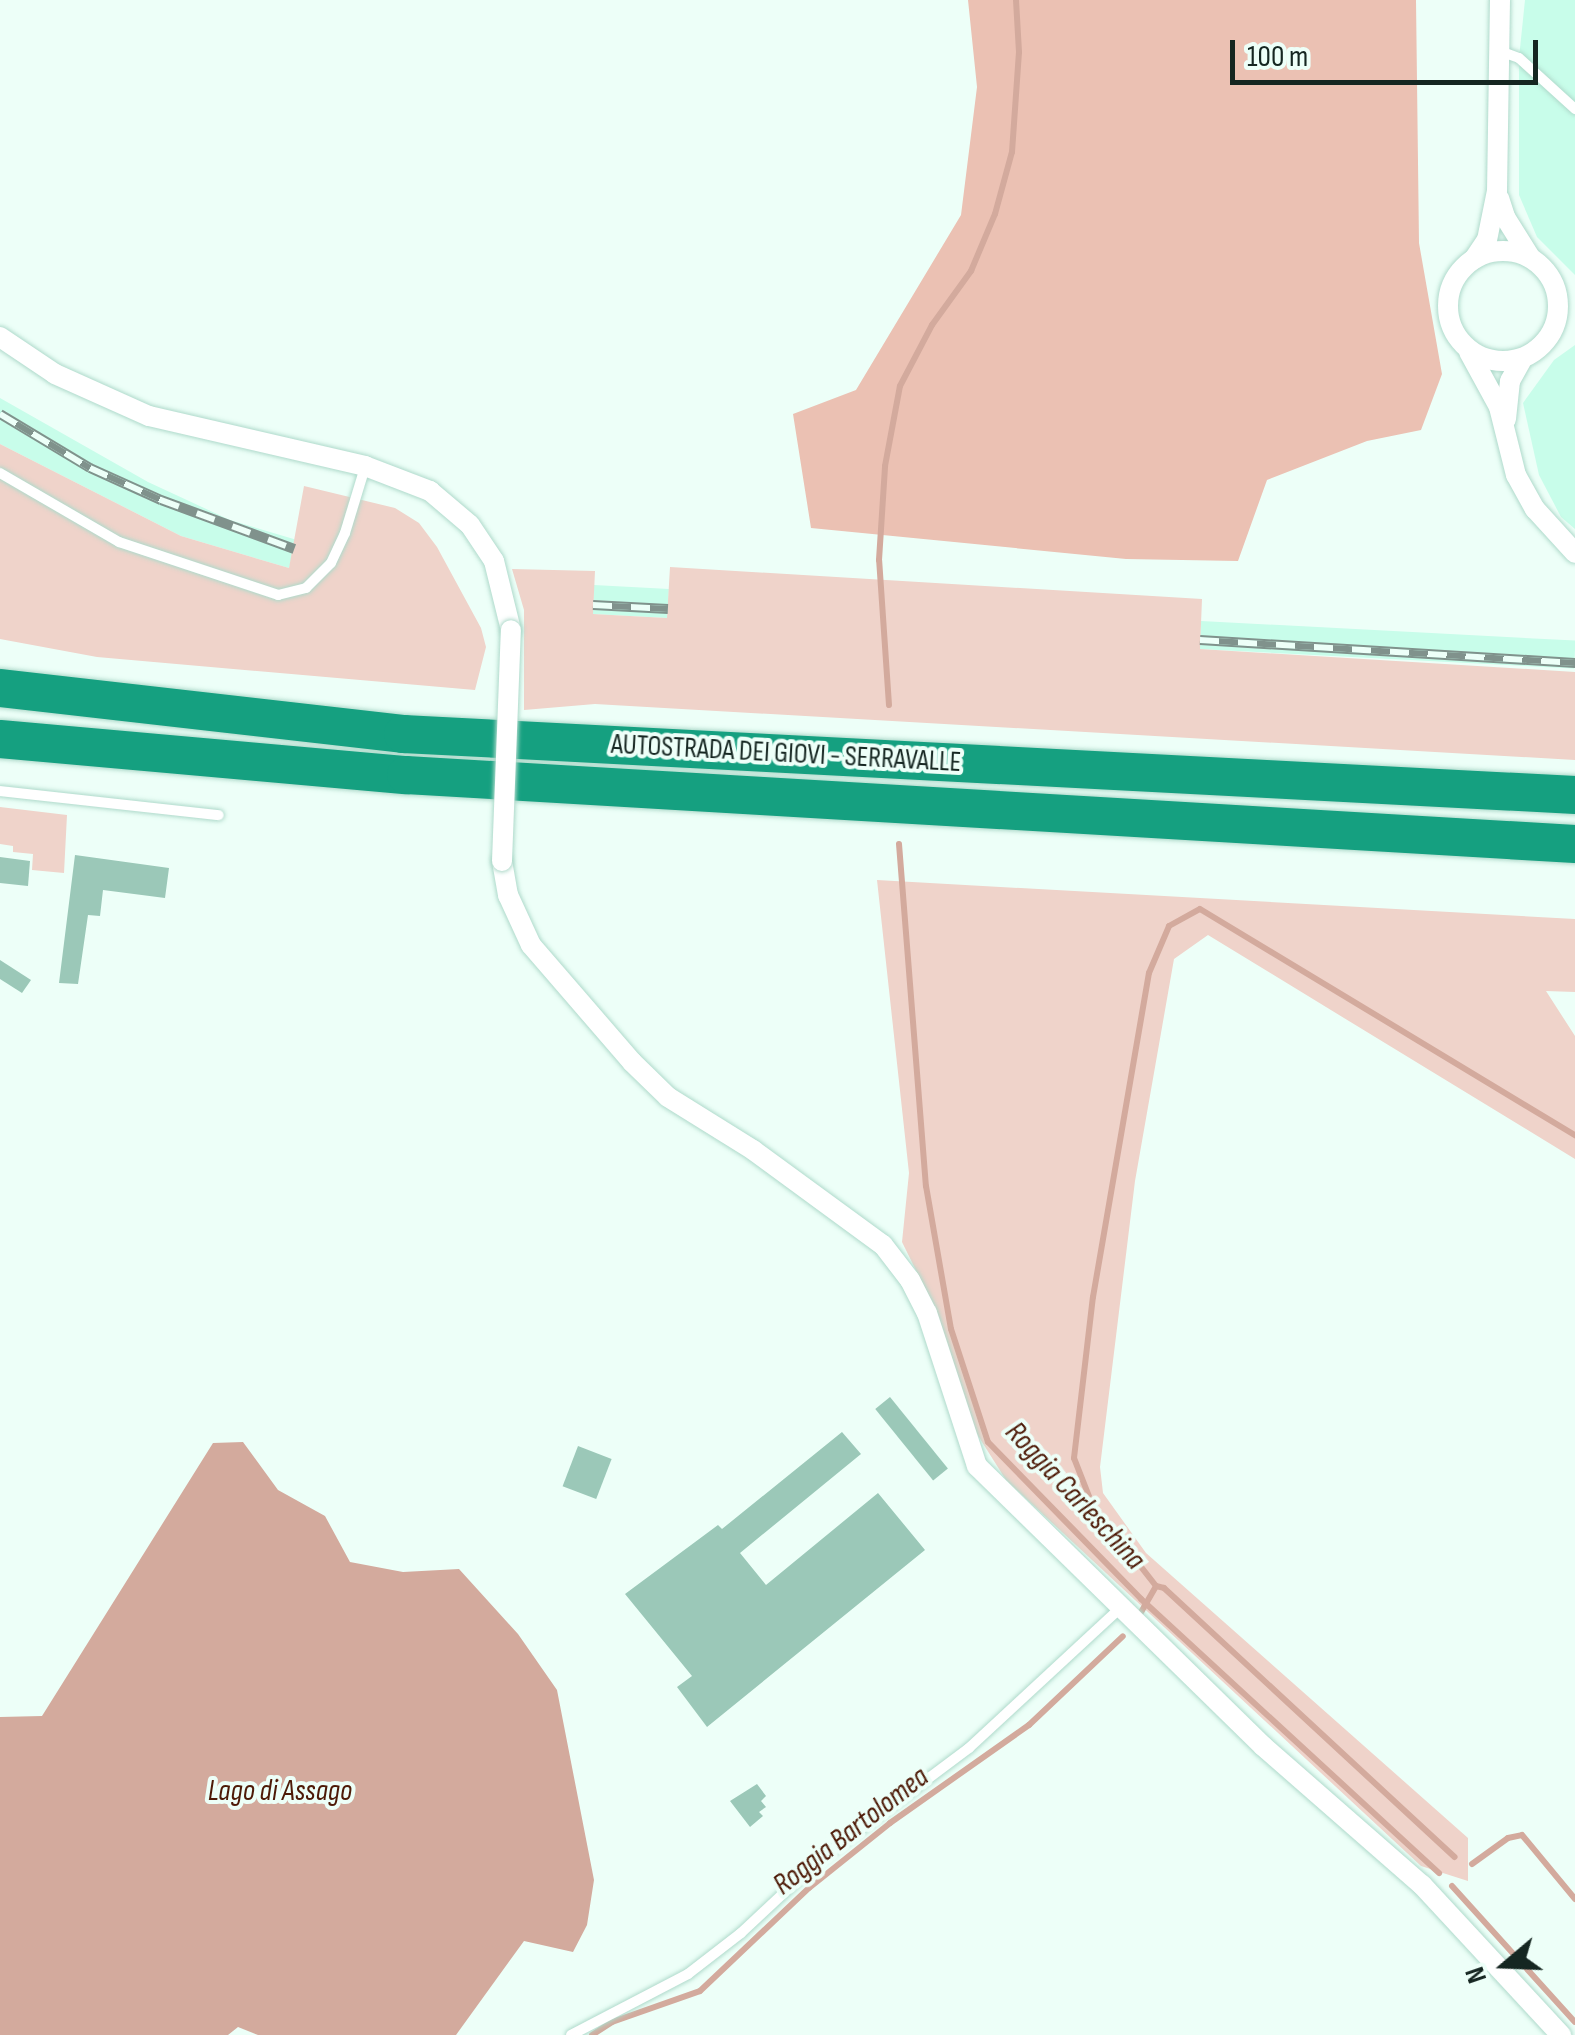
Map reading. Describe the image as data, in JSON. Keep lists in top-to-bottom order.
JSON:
{
  "streets": {
    "highway": ["AUTOSTRADA DEI GIOVI - SERRAVALLE"]
  },
  "water": ["Roggia Carleschina", "Lago di Assago", "Roggia Bartolomea"],
  "scale_bar": "100 m",
  "north": "left"
}
